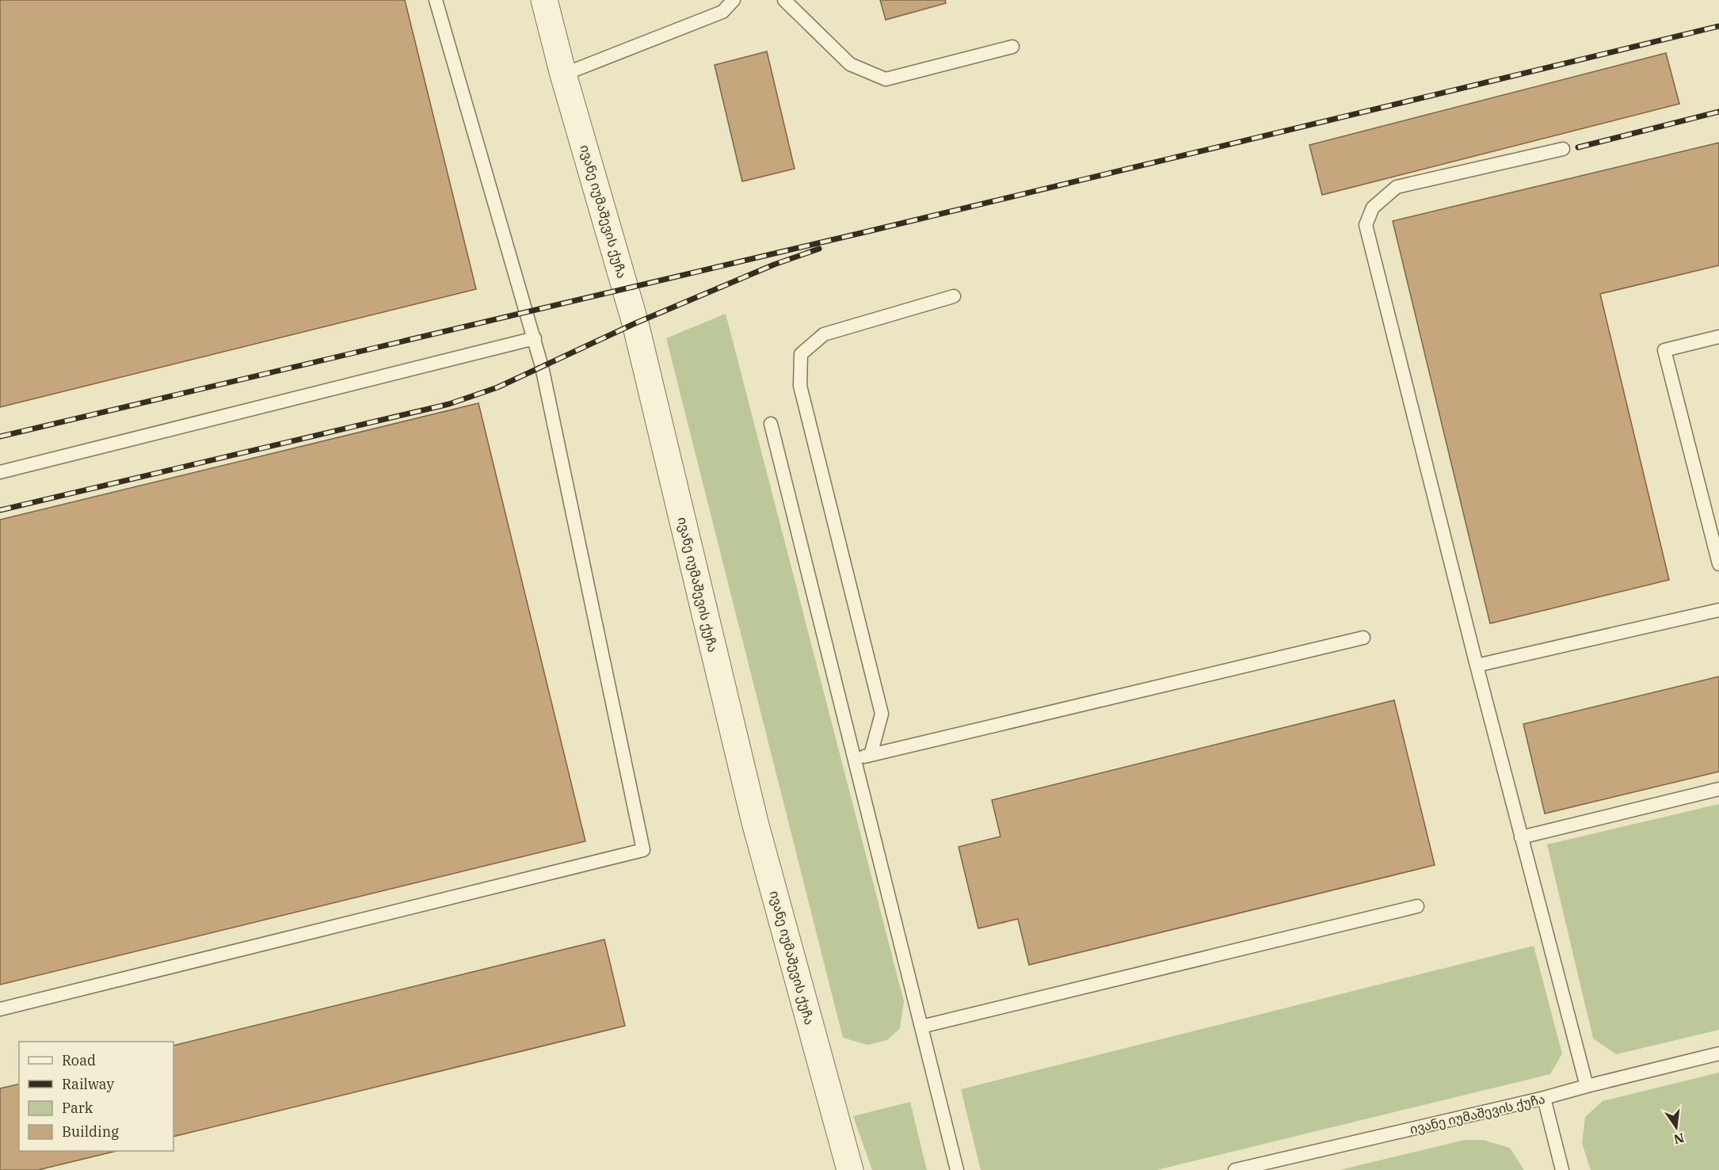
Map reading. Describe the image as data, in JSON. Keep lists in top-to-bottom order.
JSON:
{
  "streets": {
    "street": ["ივანე იუმაშევის ქუჩა"]
  },
  "legend": [
    "Road",
    "Railway",
    "Park",
    "Building"
  ],
  "north": "bottom"
}
